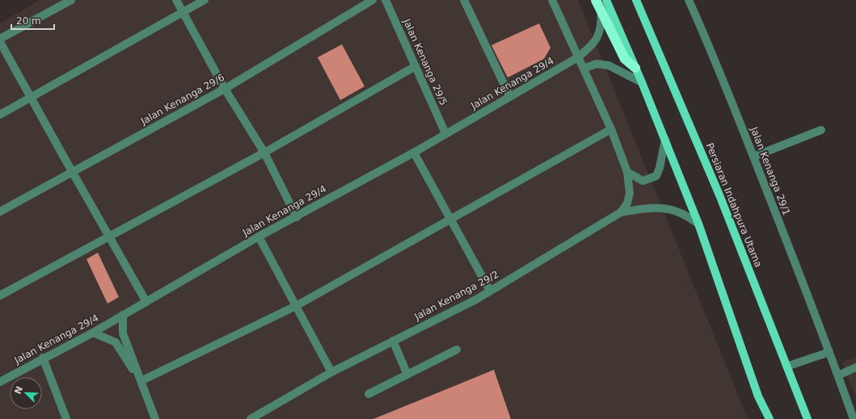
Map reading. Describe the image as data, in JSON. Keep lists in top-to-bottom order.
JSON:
{
  "streets": {
    "main road": ["Persiaran Indahpura Utama"],
    "street": [
      "Jalan Kenanga 29/5",
      "Jalan Kenanga 29/4",
      "Jalan Kenanga 29/6",
      "Jalan Kenanga 29/1",
      "Jalan Kenanga 29/2"
    ]
  },
  "crossings": [
    ["Jalan Kenanga 29/5", "Jalan Kenanga 29/4"],
    ["Jalan Kenanga 29/4", "Jalan Kenanga 29/2"]
  ],
  "scale_bar": "20 m",
  "north": "top left"
}
